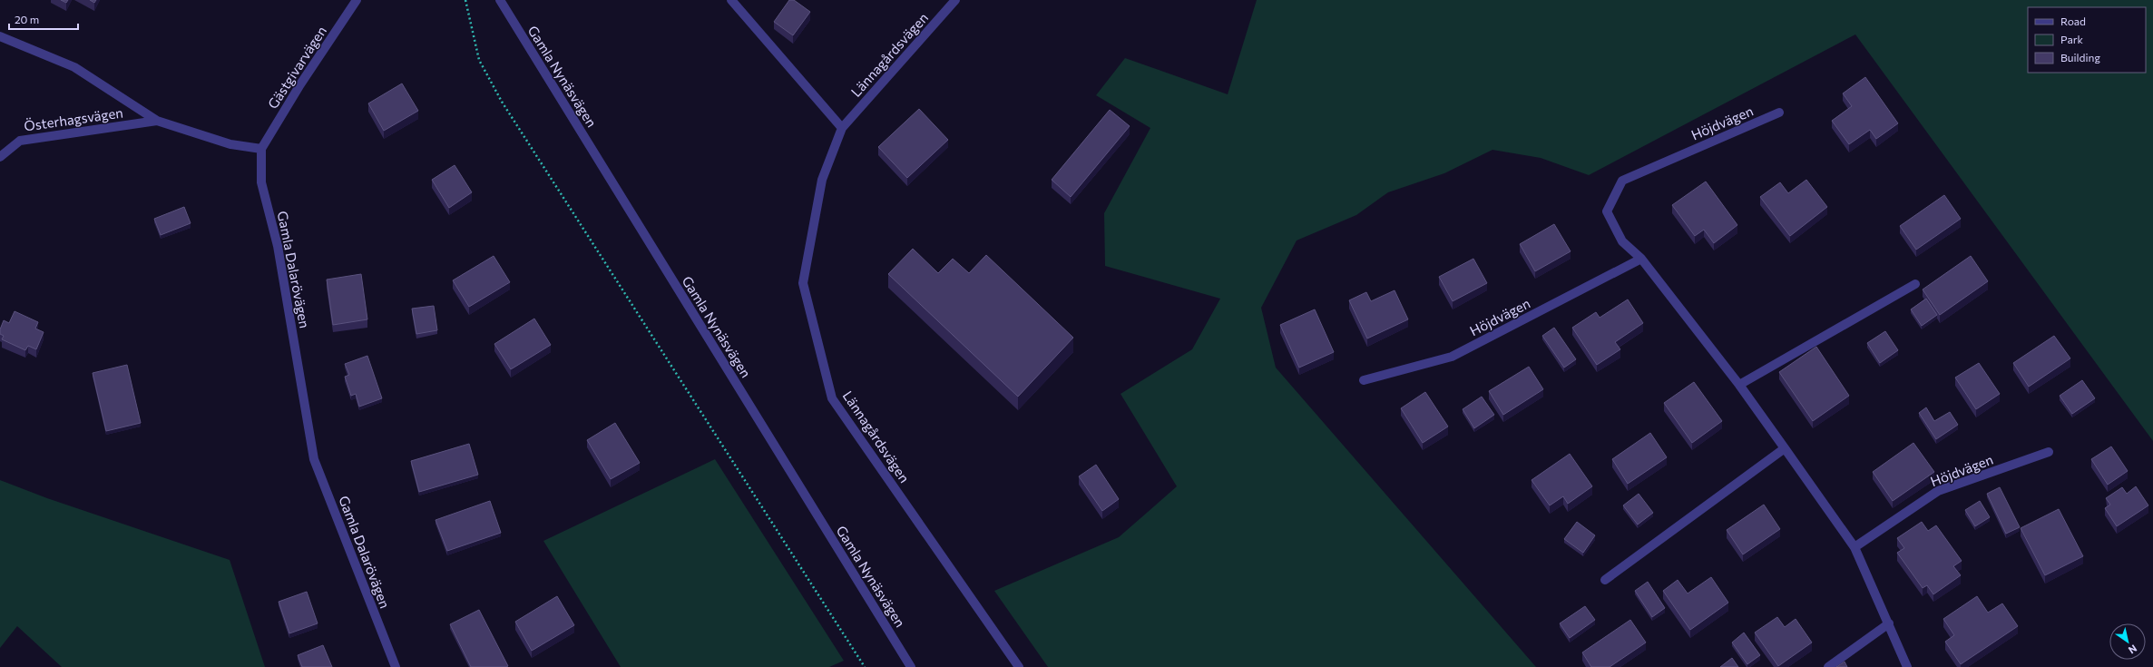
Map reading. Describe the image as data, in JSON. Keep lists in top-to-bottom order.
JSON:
{
  "streets": {
    "street": [
      "Lännagårdsvägen",
      "Gästgivarvägen",
      "Gamla Nynäsvägen",
      "Österhagsvägen",
      "Höjdvägen",
      "Gamla Dalarövägen"
    ]
  },
  "crossings": [
    ["Gästgivarvägen", "Gamla Dalarövägen"]
  ],
  "legend": ["Road", "Park", "Building"],
  "scale_bar": "20 m",
  "north": "bottom right"
}
